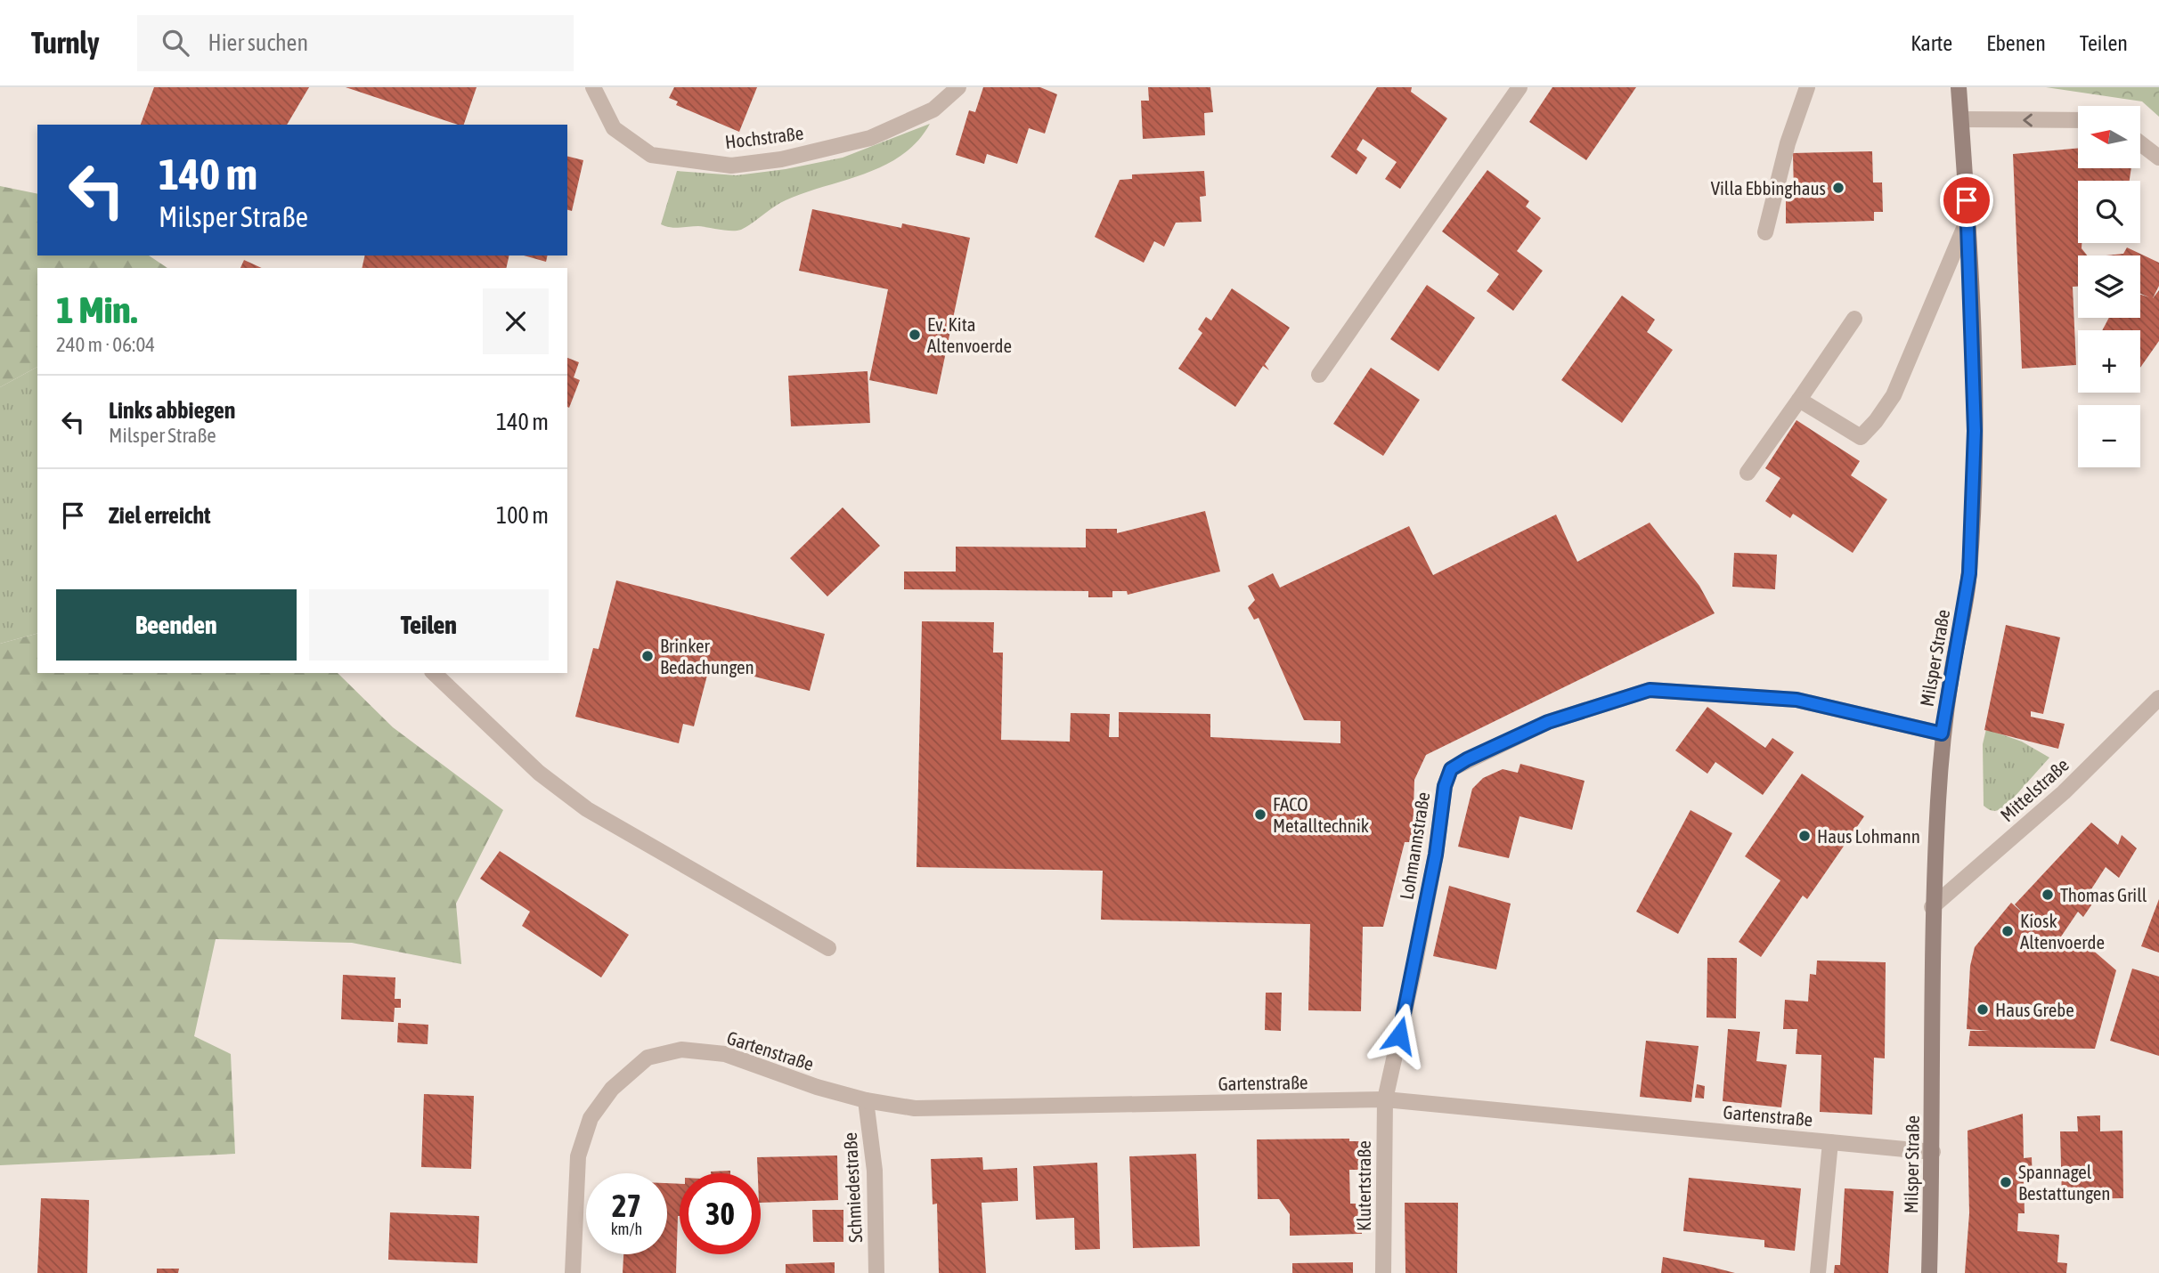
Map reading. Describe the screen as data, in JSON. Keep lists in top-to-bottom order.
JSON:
{
  "streets": {
    "street": [
      "Hochstraße",
      "Milsper Straße",
      "Mittelstraße",
      "Lohmannstraße",
      "Gartenstraße",
      "Klutertstraße",
      "Schmiedestraße"
    ]
  },
  "crossings": [
    ["Milsper Straße", "Mittelstraße"],
    ["Milsper Straße", "Lohmannstraße"],
    ["Milsper Straße", "Gartenstraße"],
    ["Lohmannstraße", "Gartenstraße"],
    ["Lohmannstraße", "Klutertstraße"],
    ["Gartenstraße", "Klutertstraße"],
    ["Gartenstraße", "Schmiedestraße"]
  ],
  "places": [
    "Villa Ebbinghaus",
    "Ev. Kita Altenvoerde",
    "Brinker Bedachungen",
    "FACO Metalltechnik",
    "Haus Lohmann",
    "Thomas Grill",
    "Kiosk Altenvoerde",
    "Haus Grebe",
    "Spannagel Bestattungen"
  ],
  "north": "left",
  "page": {
    "header": "Turnly",
    "search": "Hier suchen",
    "nav": ["Karte", "Ebenen", "Teilen"],
    "map_buttons": ["+", "−"],
    "turn": ["140 m", "Milsper Straße"],
    "heading": ["1 Min.", "240 m · 06:04"],
    "list": [
      {
        "name": "Links abbiegen",
        "note": "Milsper Straße",
        "value": "140 m"
      },
      {
        "name": "Ziel erreicht",
        "value": "100 m"
      }
    ],
    "buttons": ["Beenden", "Teilen"],
    "speed": "27 km/h",
    "limit": "30"
  }
}
